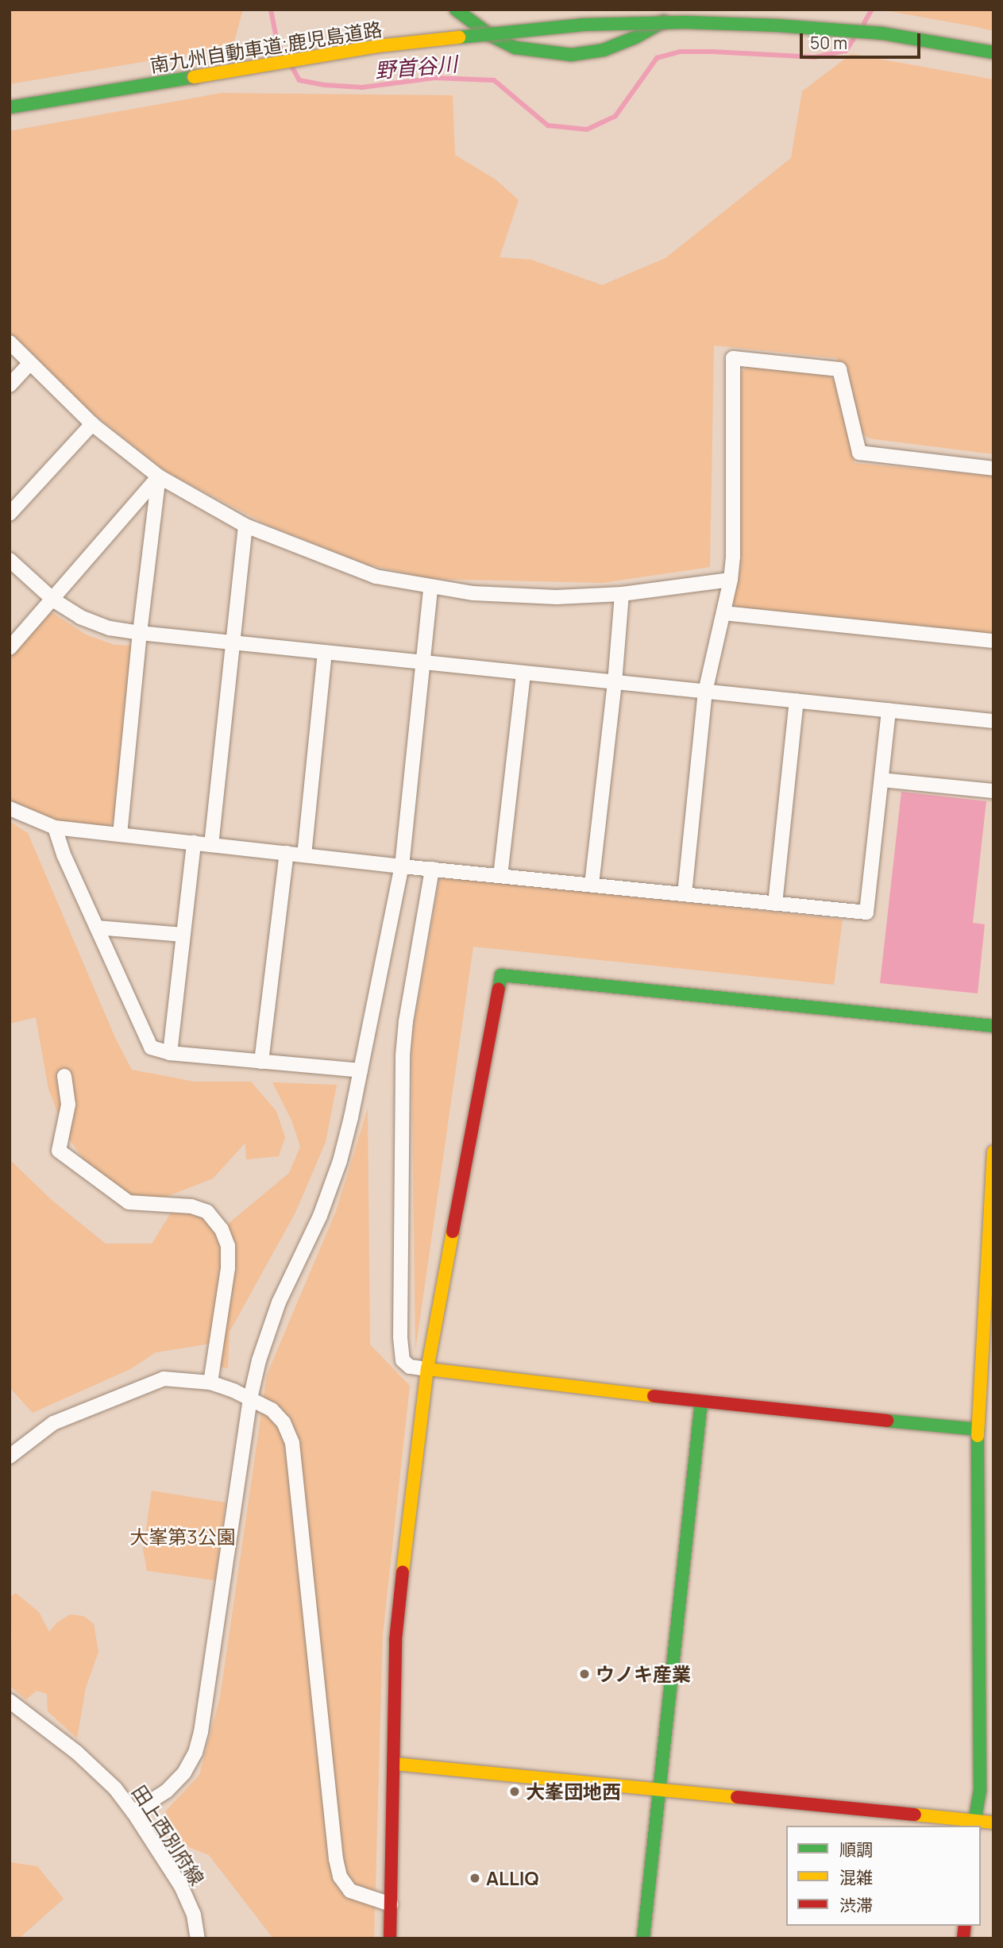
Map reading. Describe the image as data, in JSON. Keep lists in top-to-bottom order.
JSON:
{
  "streets": {
    "main road": ["南九州自動車道;鹿児島道路"],
    "street": ["田上西別府線"]
  },
  "water": ["野首谷川"],
  "parks": ["大峯第3公園"],
  "places": ["ウノキ産業", "大峯団地西", "ALLIQ"],
  "legend": ["順調", "混雑", "渋滞"],
  "scale_bar": "50 m"
}
